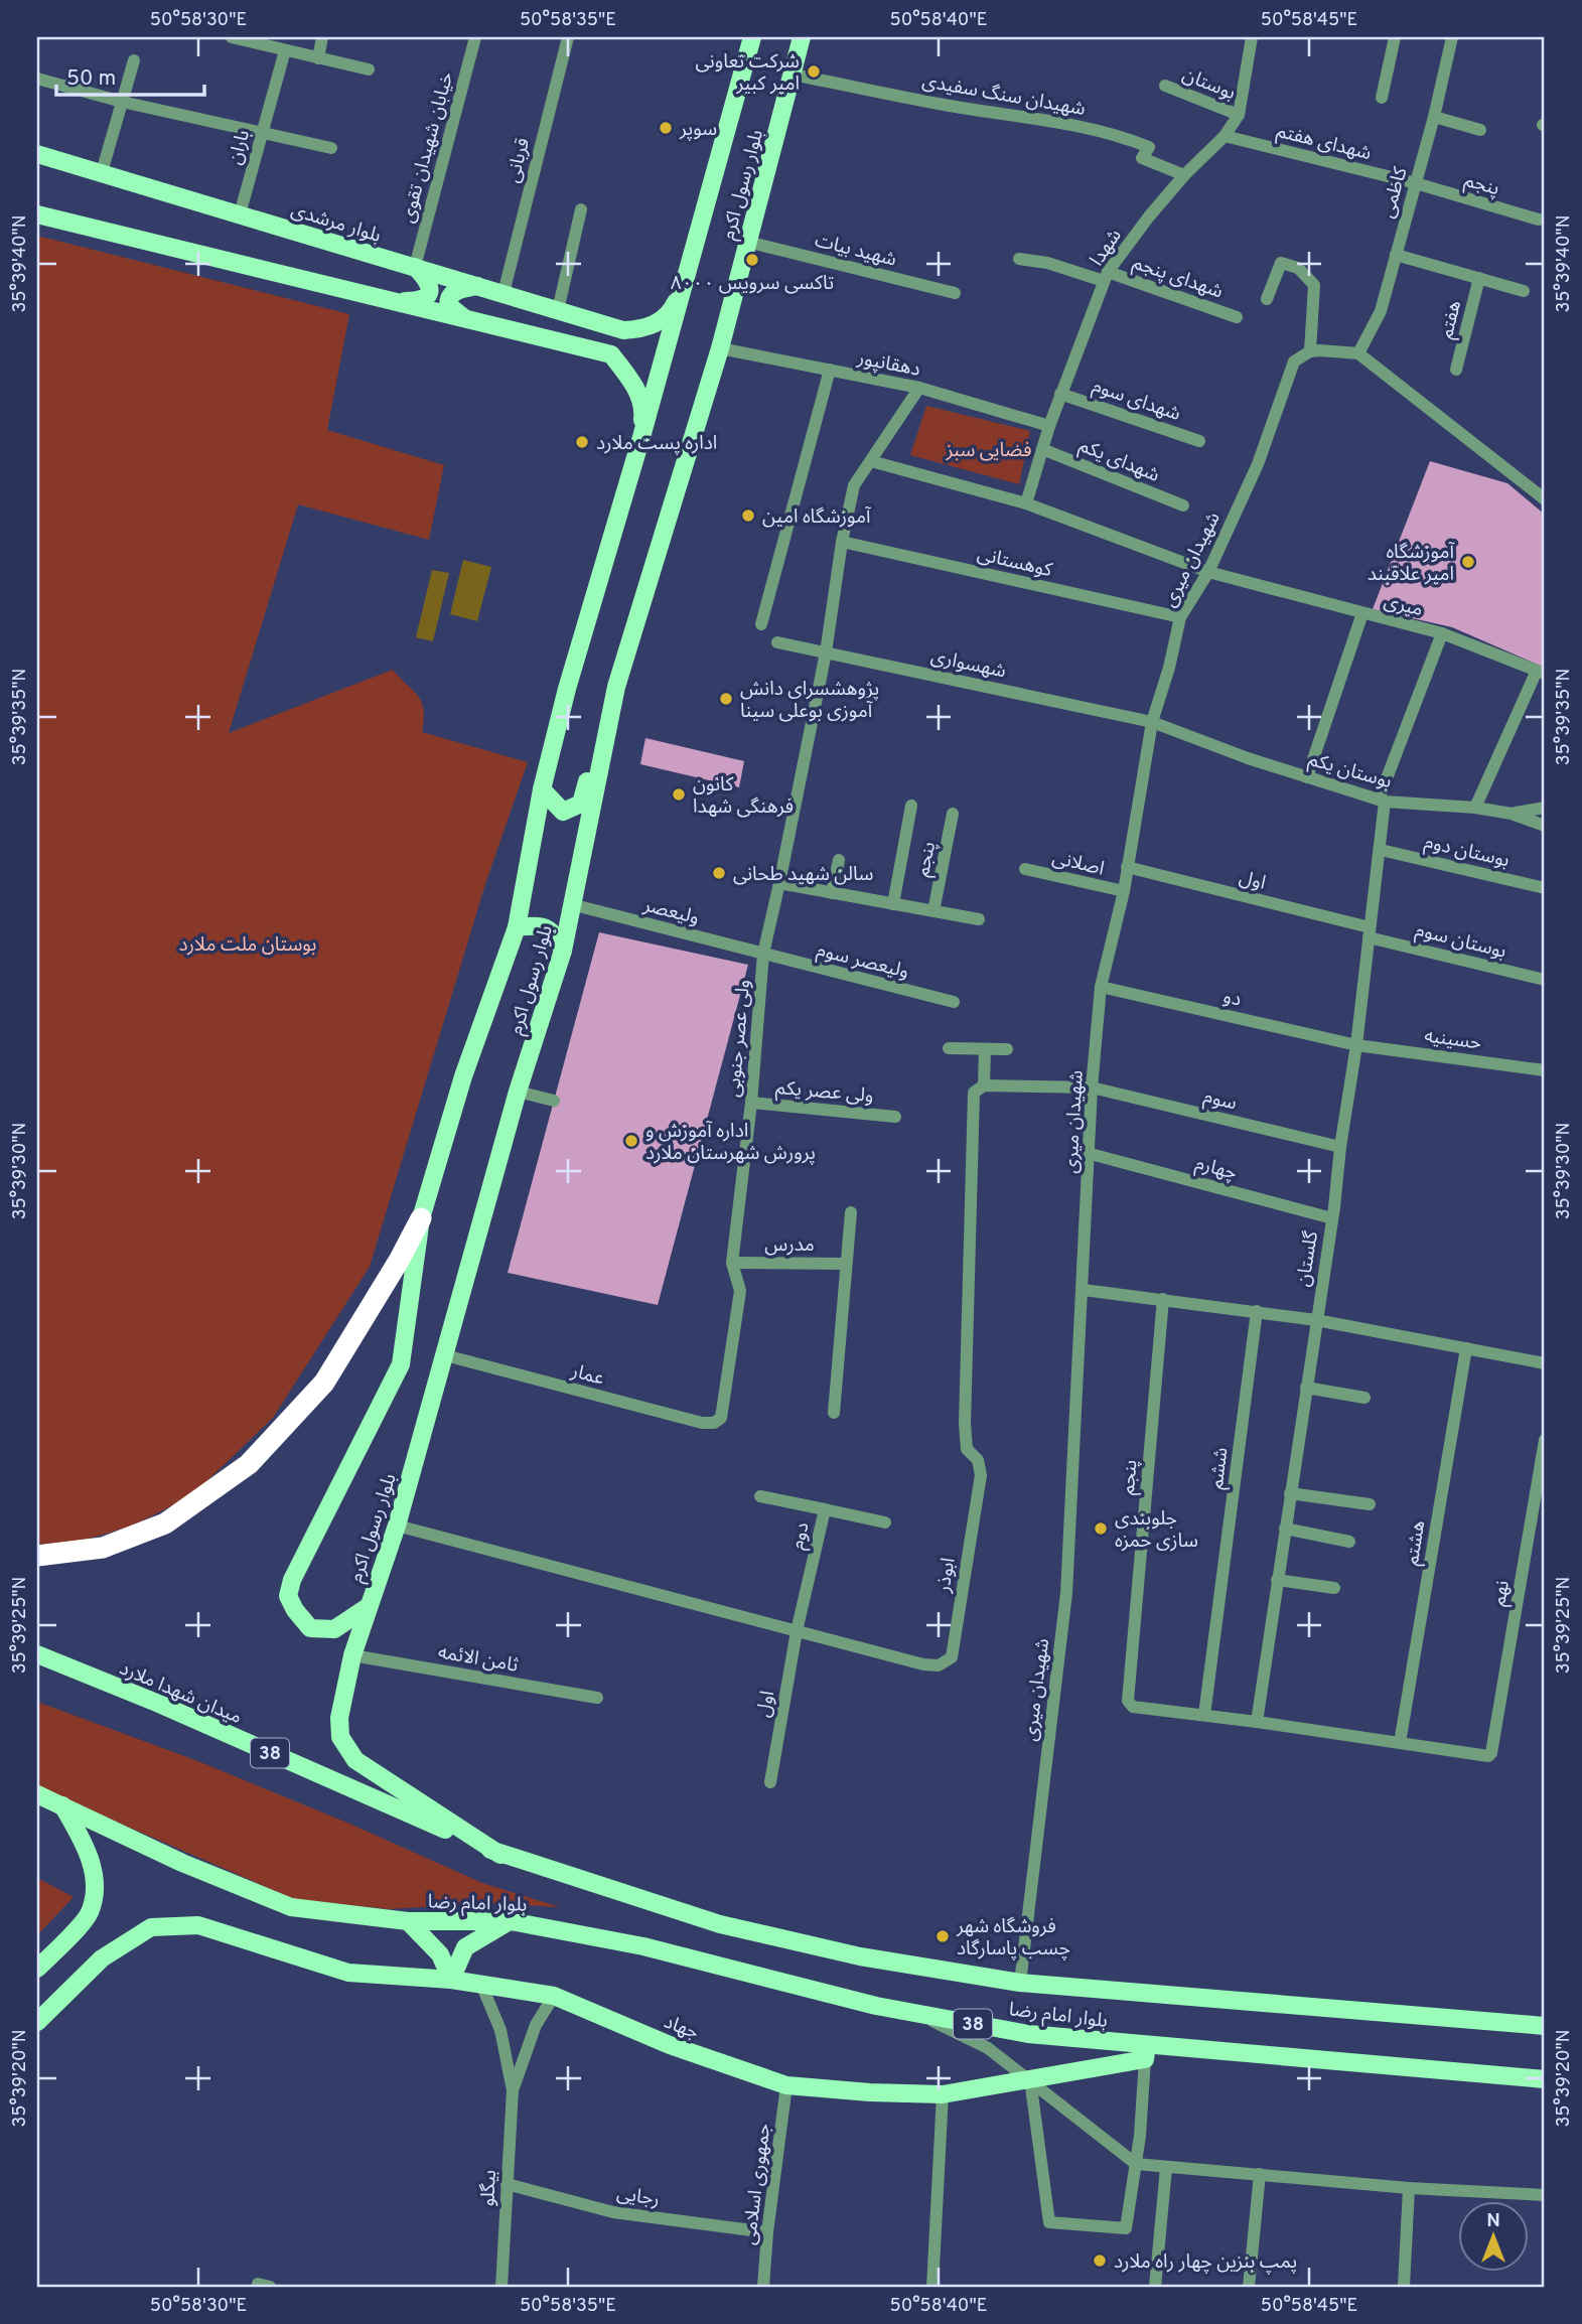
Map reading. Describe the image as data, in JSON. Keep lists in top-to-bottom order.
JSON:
{
  "streets": {
    "main road": [
      "بلوار رسول اکرم",
      "بلوار مرشدی",
      "میدان شهدا ملارد",
      "38",
      "بلوار امام رضا",
      "جهاد"
    ],
    "street": [
      "بوستان",
      "شهیدان سنگ سفیدی",
      "شهدای هفتم",
      "باران",
      "خیابان شهیدان تقوی",
      "قربانی",
      "پنجم",
      "کاظمی",
      "شهدا",
      "شهید بیات",
      "شهدای پنجم",
      "هفتم",
      "دهقانپور",
      "شهدای سوم",
      "شهدای یکم",
      "شهیدان میری",
      "کوهستانی",
      "میری",
      "شهسواری",
      "بوستان یکم",
      "بوستان دوم",
      "اصلانی",
      "اول",
      "ولیعصر",
      "بوستان سوم",
      "ولیعصر سوم",
      "دو",
      "ولی عصر جنوبی",
      "حسینیه",
      "ولی عصر یکم",
      "سوم",
      "چهارم",
      "مدرس",
      "گلستان",
      "عمار",
      "ششم",
      "دوم",
      "هشتم",
      "ابوذر",
      "نهم",
      "ثامن الائمه",
      "جمهوری اسلامی",
      "بیگلو",
      "رجایی"
    ]
  },
  "crossings": [
    ["بوستان", "شهدا"],
    ["شهیدان سنگ سفیدی", "بلوار رسول اکرم"],
    ["شهیدان سنگ سفیدی", "شهدا"],
    ["شهدای هفتم", "پنجم"],
    ["شهدای هفتم", "کاظمی"],
    ["شهدای هفتم", "شهدا"],
    ["باران", "بلوار مرشدی"],
    ["خیابان شهیدان تقوی", "بلوار مرشدی"],
    ["قربانی", "بلوار مرشدی"],
    ["پنجم", "کاظمی"],
    ["پنجم", "ششم"],
    ["بلوار رسول اکرم", "بلوار مرشدی"],
    ["بلوار رسول اکرم", "شهید بیات"],
    ["بلوار رسول اکرم", "دهقانپور"],
    ["بلوار رسول اکرم", "ولیعصر"],
    ["بلوار رسول اکرم", "عمار"],
    ["بلوار رسول اکرم", "ابوذر"],
    ["بلوار رسول اکرم", "ثامن الائمه"],
    ["بلوار رسول اکرم", "میدان شهدا ملارد"],
    ["بلوار رسول اکرم", "بلوار امام رضا"],
    ["شهدا", "شهدای پنجم"],
    ["شهدا", "دهقانپور"],
    ["شهدا", "شهدای سوم"],
    ["شهدا", "شهدای یکم"],
    ["دهقانپور", "ولی عصر جنوبی"],
    ["شهیدان میری", "کوهستانی"],
    ["شهیدان میری", "میری"],
    ["شهیدان میری", "شهسواری"],
    ["شهیدان میری", "بوستان یکم"],
    ["شهیدان میری", "اصلانی"],
    ["شهیدان میری", "اول"],
    ["شهیدان میری", "دو"],
    ["شهیدان میری", "سوم"],
    ["شهیدان میری", "چهارم"],
    ["شهیدان میری", "بلوار امام رضا"],
    ["کوهستانی", "ولی عصر جنوبی"],
    ["میری", "گلستان"],
    ["شهسواری", "بوستان یکم"],
    ["شهسواری", "ولی عصر جنوبی"],
    ["بوستان یکم", "گلستان"],
    ["بوستان دوم", "گلستان"],
    ["اول", "بوستان سوم"],
    ["اول", "گلستان"],
    ["اول", "دوم"],
    ["اول", "ابوذر"],
    ["ولیعصر", "ولیعصر سوم"],
    ["ولیعصر", "ولی عصر جنوبی"],
    ["بوستان سوم", "گلستان"],
    ["ولیعصر سوم", "ولی عصر جنوبی"],
    ["دو", "حسینیه"],
    ["دو", "گلستان"],
    ["ولی عصر جنوبی", "ولی عصر یکم"],
    ["ولی عصر جنوبی", "مدرس"],
    ["ولی عصر جنوبی", "عمار"],
    ["حسینیه", "گلستان"],
    ["سوم", "گلستان"],
    ["چهارم", "گلستان"],
    ["دوم", "ابوذر"],
    ["هشتم", "نهم"],
    ["میدان شهدا ملارد", "بلوار امام رضا"],
    ["38", "بلوار امام رضا"],
    ["بلوار امام رضا", "جهاد"],
    ["جهاد", "جمهوری اسلامی"],
    ["جمهوری اسلامی", "رجایی"],
    ["بیگلو", "رجایی"]
  ],
  "parks": ["فضایی سبز", "بوستان ملت ملارد"],
  "places": [
    "شرکت تعاونی امیر کبیر",
    "سوپر",
    "تاکسی سرویس ۸۰۰۰",
    "اداره پست ملارد",
    "آموزشگاه امین",
    "آموزشگاه امیر علاقبند",
    "پژوهشسرای دانش آموزی بوعلی سینا",
    "کانون فرهنگی شهدا",
    "سالن شهید طحانی",
    "اداره آموزش و پرورش شهرستان ملارد",
    "جلوبندی سازی حمزه",
    "فروشگاه شهر چسب پاسارگاد",
    "پمپ بنزین چهار راه ملارد"
  ],
  "scale_bar": "50 m",
  "north": "top",
  "coordinates": [
    "50°58'30\"E",
    "50°58'35\"E",
    "50°58'40\"E",
    "50°58'45\"E",
    "35°39'40\"N",
    "35°39'35\"N",
    "35°39'30\"N",
    "35°39'25\"N",
    "35°39'20\"N"
  ]
}
